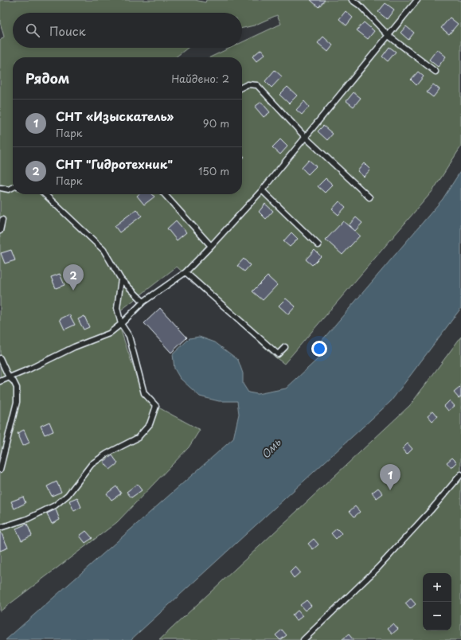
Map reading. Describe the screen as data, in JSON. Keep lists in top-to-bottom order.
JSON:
{
  "water": ["Омь"],
  "page": {
    "search": "Поиск",
    "heading": ["Рядом", "Найдено: 2"],
    "list": [
      {
        "mark": "1",
        "name": "СНТ «Изыскатель»",
        "note": "Парк",
        "value": "90 m"
      },
      {
        "mark": "2",
        "name": "СНТ \"Гидротехник\"",
        "note": "Парк",
        "value": "150 m"
      }
    ],
    "pins": ["2", "1"],
    "map_buttons": ["+", "−"]
  }
}
